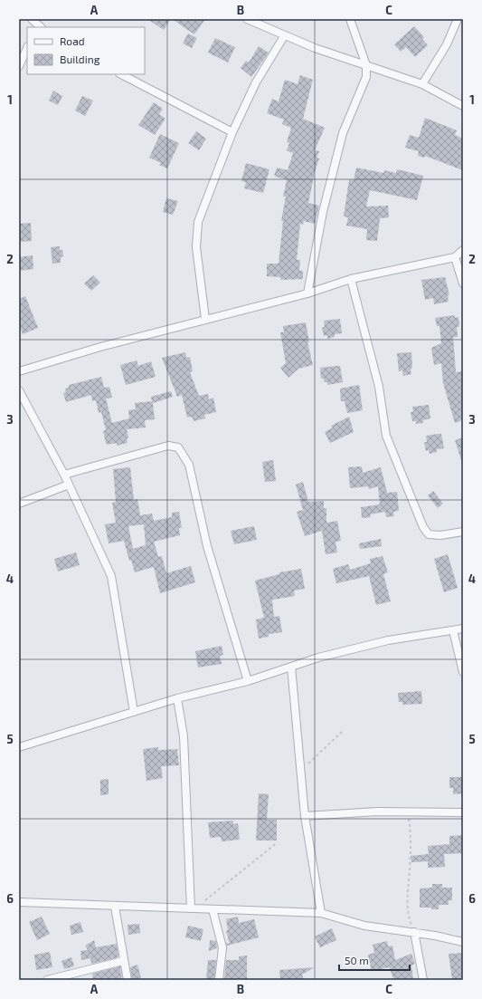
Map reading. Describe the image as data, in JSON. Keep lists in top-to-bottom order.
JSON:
{
  "legend": ["Road", "Building"],
  "scale_bar": "50 m",
  "grid": {
    "columns": ["A", "B", "C"],
    "rows": [
      "1",
      "2",
      "3",
      "4",
      "5",
      "6"
    ]
  }
}
